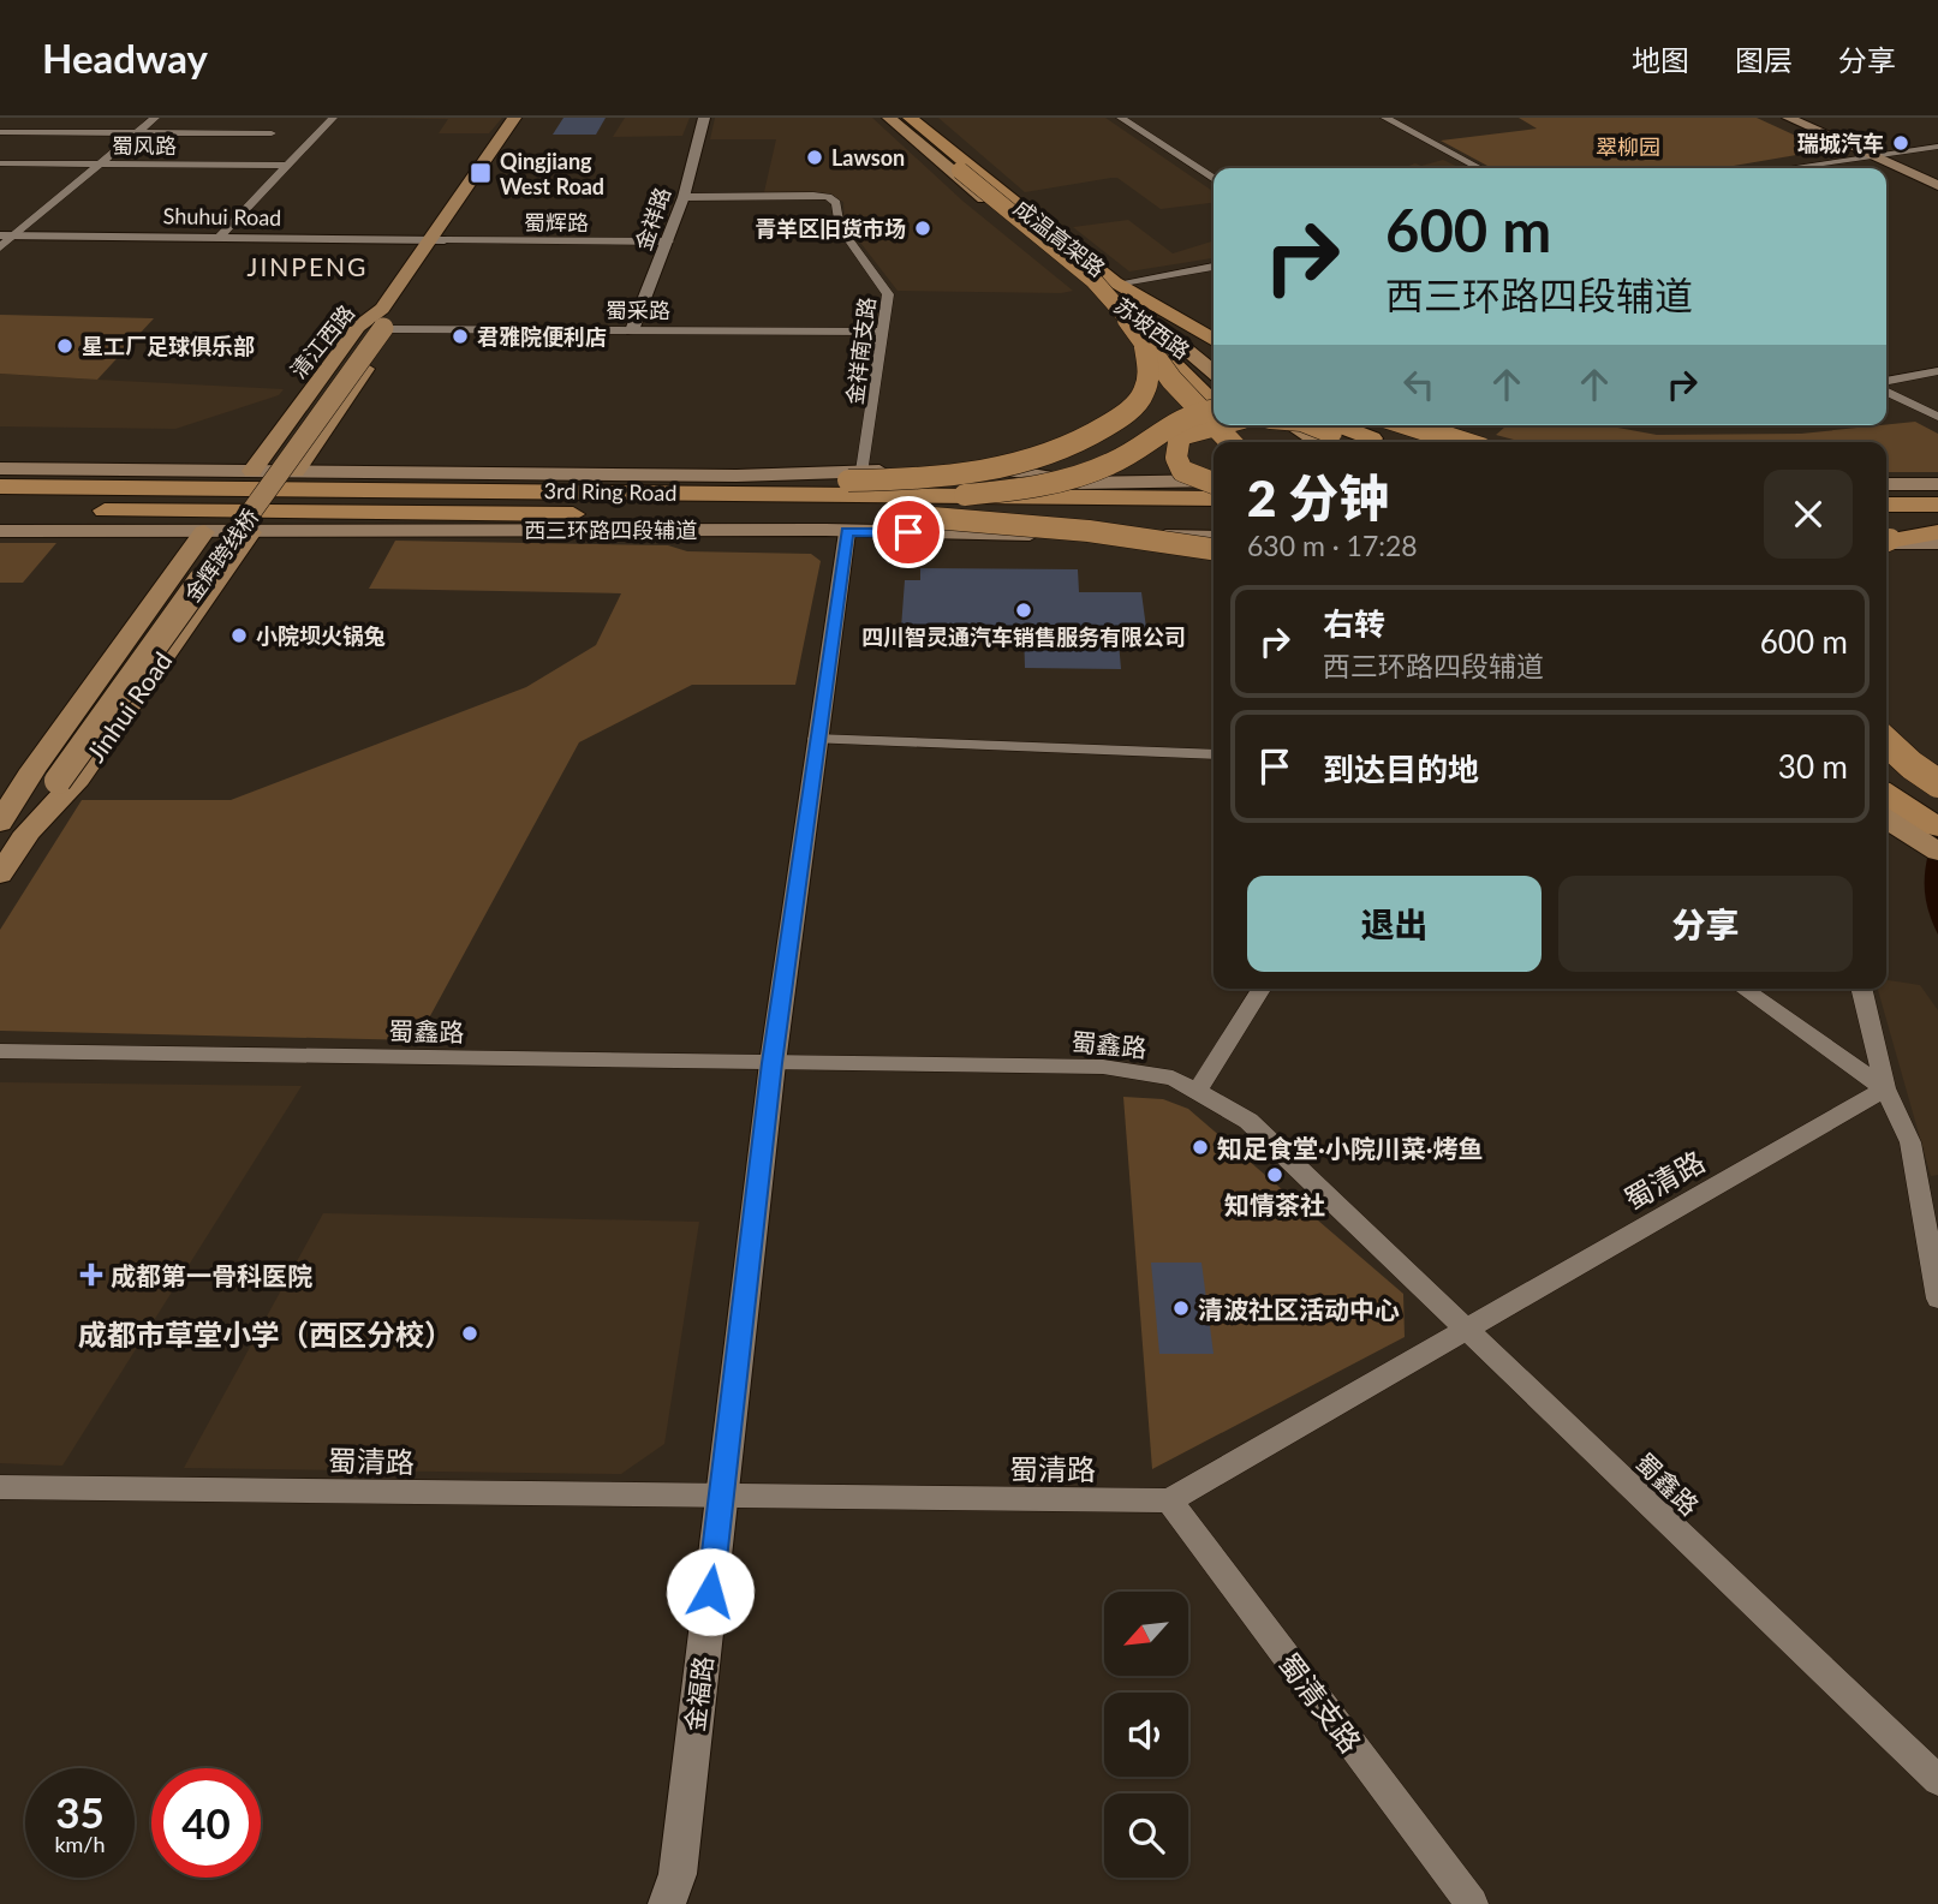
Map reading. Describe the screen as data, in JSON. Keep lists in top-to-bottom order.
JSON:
{
  "streets": {
    "highway": ["成温高架路", "3rd Ring Road"],
    "main road": [
      "苏坡西路",
      "清江西路",
      "西三环路四段辅道",
      "金辉跨线桥",
      "Jinhui Road"
    ],
    "street": [
      "蜀风路",
      "Shuhui Road",
      "金祥路",
      "蜀辉路",
      "蜀采路",
      "金祥南支路",
      "蜀鑫路",
      "蜀清路",
      "金福路",
      "蜀清支路"
    ]
  },
  "crossings": [
    ["Shuhui Road", "蜀辉路"],
    ["Shuhui Road", "清江西路"],
    ["金祥路", "蜀辉路"],
    ["金祥路", "蜀采路"],
    ["金祥路", "金祥南支路"],
    ["蜀辉路", "清江西路"],
    ["蜀采路", "清江西路"],
    ["蜀采路", "金祥南支路"],
    ["蜀采路", "金辉跨线桥"],
    ["清江西路", "西三环路四段辅道"],
    ["清江西路", "金辉跨线桥"],
    ["金祥南支路", "3rd Ring Road"],
    ["金祥南支路", "西三环路四段辅道"],
    ["金祥南支路", "金福路"],
    ["3rd Ring Road", "西三环路四段辅道"],
    ["3rd Ring Road", "金福路"],
    ["西三环路四段辅道", "Jinhui Road"],
    ["西三环路四段辅道", "金福路"],
    ["蜀鑫路", "蜀清路"],
    ["蜀鑫路", "金福路"],
    ["蜀清路", "金福路"],
    ["蜀清路", "蜀清支路"]
  ],
  "districts": ["JINPENG"],
  "parks": ["翠柳园"],
  "places": {
    "other": [
      "瑞城汽车",
      "Lawson",
      "青羊区旧货市场",
      "君雅院便利店",
      "星工厂足球俱乐部",
      "四川智灵通汽车销售服务有限公司",
      "小院坝火锅兔",
      "知足食堂·小院川菜·烤鱼",
      "知情茶社",
      "清波社区活动中心",
      "成都市草堂小学（西区分校）"
    ],
    "transit": ["Qingjiang West Road"],
    "health": ["成都第一骨科医院"]
  },
  "north": "bottom left",
  "page": {
    "header": "Headway",
    "nav": ["地图", "图层", "分享"],
    "turn": ["600 m", "西三环路四段辅道"],
    "heading": ["2 分钟", "630 m · 17:28"],
    "list": [
      {
        "name": "右转",
        "note": "西三环路四段辅道",
        "value": "600 m"
      },
      {
        "name": "到达目的地",
        "value": "30 m"
      }
    ],
    "buttons": ["退出", "分享"],
    "speed": "35 km/h",
    "limit": "40"
  }
}
